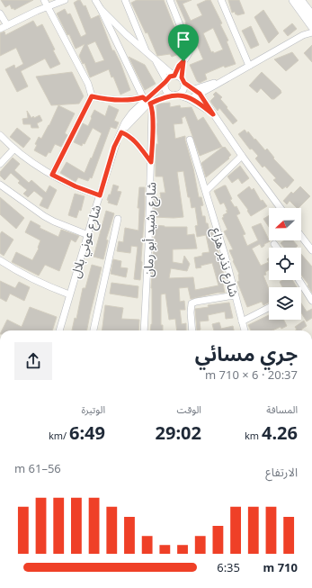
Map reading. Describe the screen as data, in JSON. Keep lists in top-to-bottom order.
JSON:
{
  "streets": {
    "street": ["شارع رشيد أبو رمان", "شارع عوني بلال", "شارع نذير هزاع"]
  },
  "crossings": [
    ["شارع رشيد أبو رمان", "شارع عوني بلال"]
  ],
  "north": "left",
  "page": {
    "heading": ["جري مسائي", "20:37 · 6 × 710 m"],
    "stats": [
      ["المسافة", "4.26 km"],
      ["الوقت", "29:02"],
      ["الوتيرة", "6:49 /km"]
    ],
    "chart": ["الارتفاع", "56–61 m"],
    "list": [
      {
        "name": "710 m",
        "note": "6:35"
      }
    ]
  }
}
